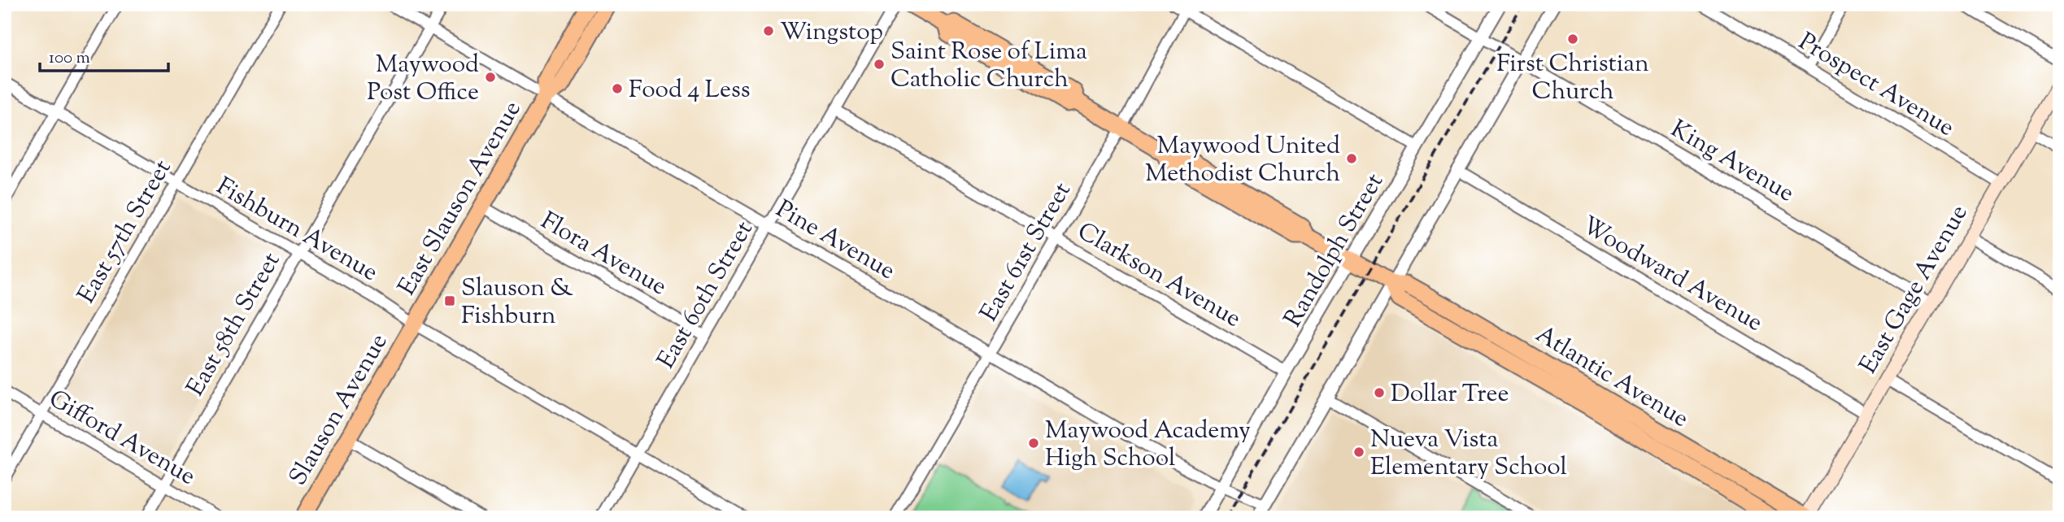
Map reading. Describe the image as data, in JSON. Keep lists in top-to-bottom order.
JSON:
{
  "streets": {
    "main road": [
      "East Slauson Avenue",
      "East Gage Avenue",
      "Atlantic Avenue",
      "Slauson Avenue"
    ],
    "street": [
      "Prospect Avenue",
      "King Avenue",
      "Fishburn Avenue",
      "East 57th Street",
      "Pine Avenue",
      "Randolph Street",
      "East 61st Street",
      "Flora Avenue",
      "Woodward Avenue",
      "Clarkson Avenue",
      "East 60th Street",
      "East 58th Street",
      "Gifford Avenue"
    ]
  },
  "crossings": [
    ["Prospect Avenue", "East Gage Avenue"],
    ["King Avenue", "Randolph Street"],
    ["King Avenue", "East Gage Avenue"],
    ["East Slauson Avenue", "Fishburn Avenue"],
    ["East Slauson Avenue", "Pine Avenue"],
    ["East Slauson Avenue", "Flora Avenue"],
    ["East Slauson Avenue", "Slauson Avenue"],
    ["Fishburn Avenue", "East 57th Street"],
    ["Fishburn Avenue", "East 60th Street"],
    ["Fishburn Avenue", "East 58th Street"],
    ["Fishburn Avenue", "Slauson Avenue"],
    ["East 57th Street", "Gifford Avenue"],
    ["Pine Avenue", "Randolph Street"],
    ["Pine Avenue", "East 61st Street"],
    ["Pine Avenue", "East 60th Street"],
    ["Pine Avenue", "East 58th Street"],
    ["Randolph Street", "Clarkson Avenue"],
    ["Randolph Street", "Atlantic Avenue"],
    ["East 61st Street", "Clarkson Avenue"],
    ["East 61st Street", "Atlantic Avenue"],
    ["Flora Avenue", "East 60th Street"],
    ["Woodward Avenue", "East Gage Avenue"],
    ["Clarkson Avenue", "East 60th Street"],
    ["East Gage Avenue", "Atlantic Avenue"],
    ["East 58th Street", "Gifford Avenue"]
  ],
  "places": {
    "other": [
      "Wingstop",
      "First Christian Church",
      "Saint Rose of Lima Catholic Church",
      "Maywood Post Office",
      "Food 4 Less",
      "Maywood United Methodist Church",
      "Dollar Tree",
      "Maywood Academy High School",
      "Nueva Vista Elementary School"
    ],
    "transit": ["Slauson & Fishburn"]
  },
  "scale_bar": "100 m"
}
